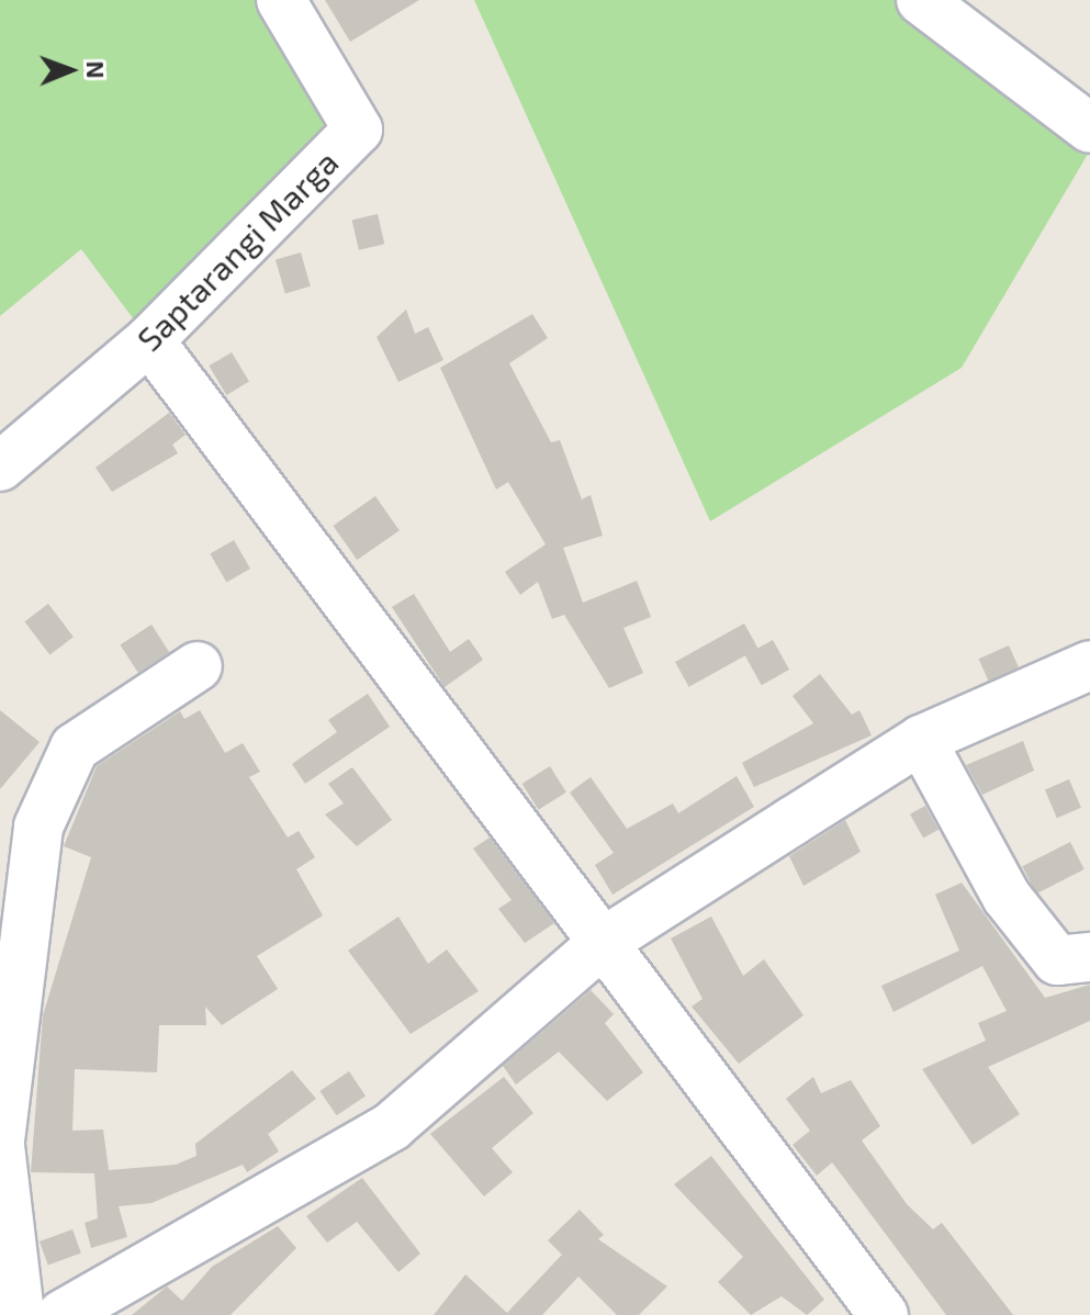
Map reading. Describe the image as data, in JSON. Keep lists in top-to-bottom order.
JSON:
{
  "streets": {
    "street": ["Saptarangi Marga"]
  },
  "north": "right"
}
